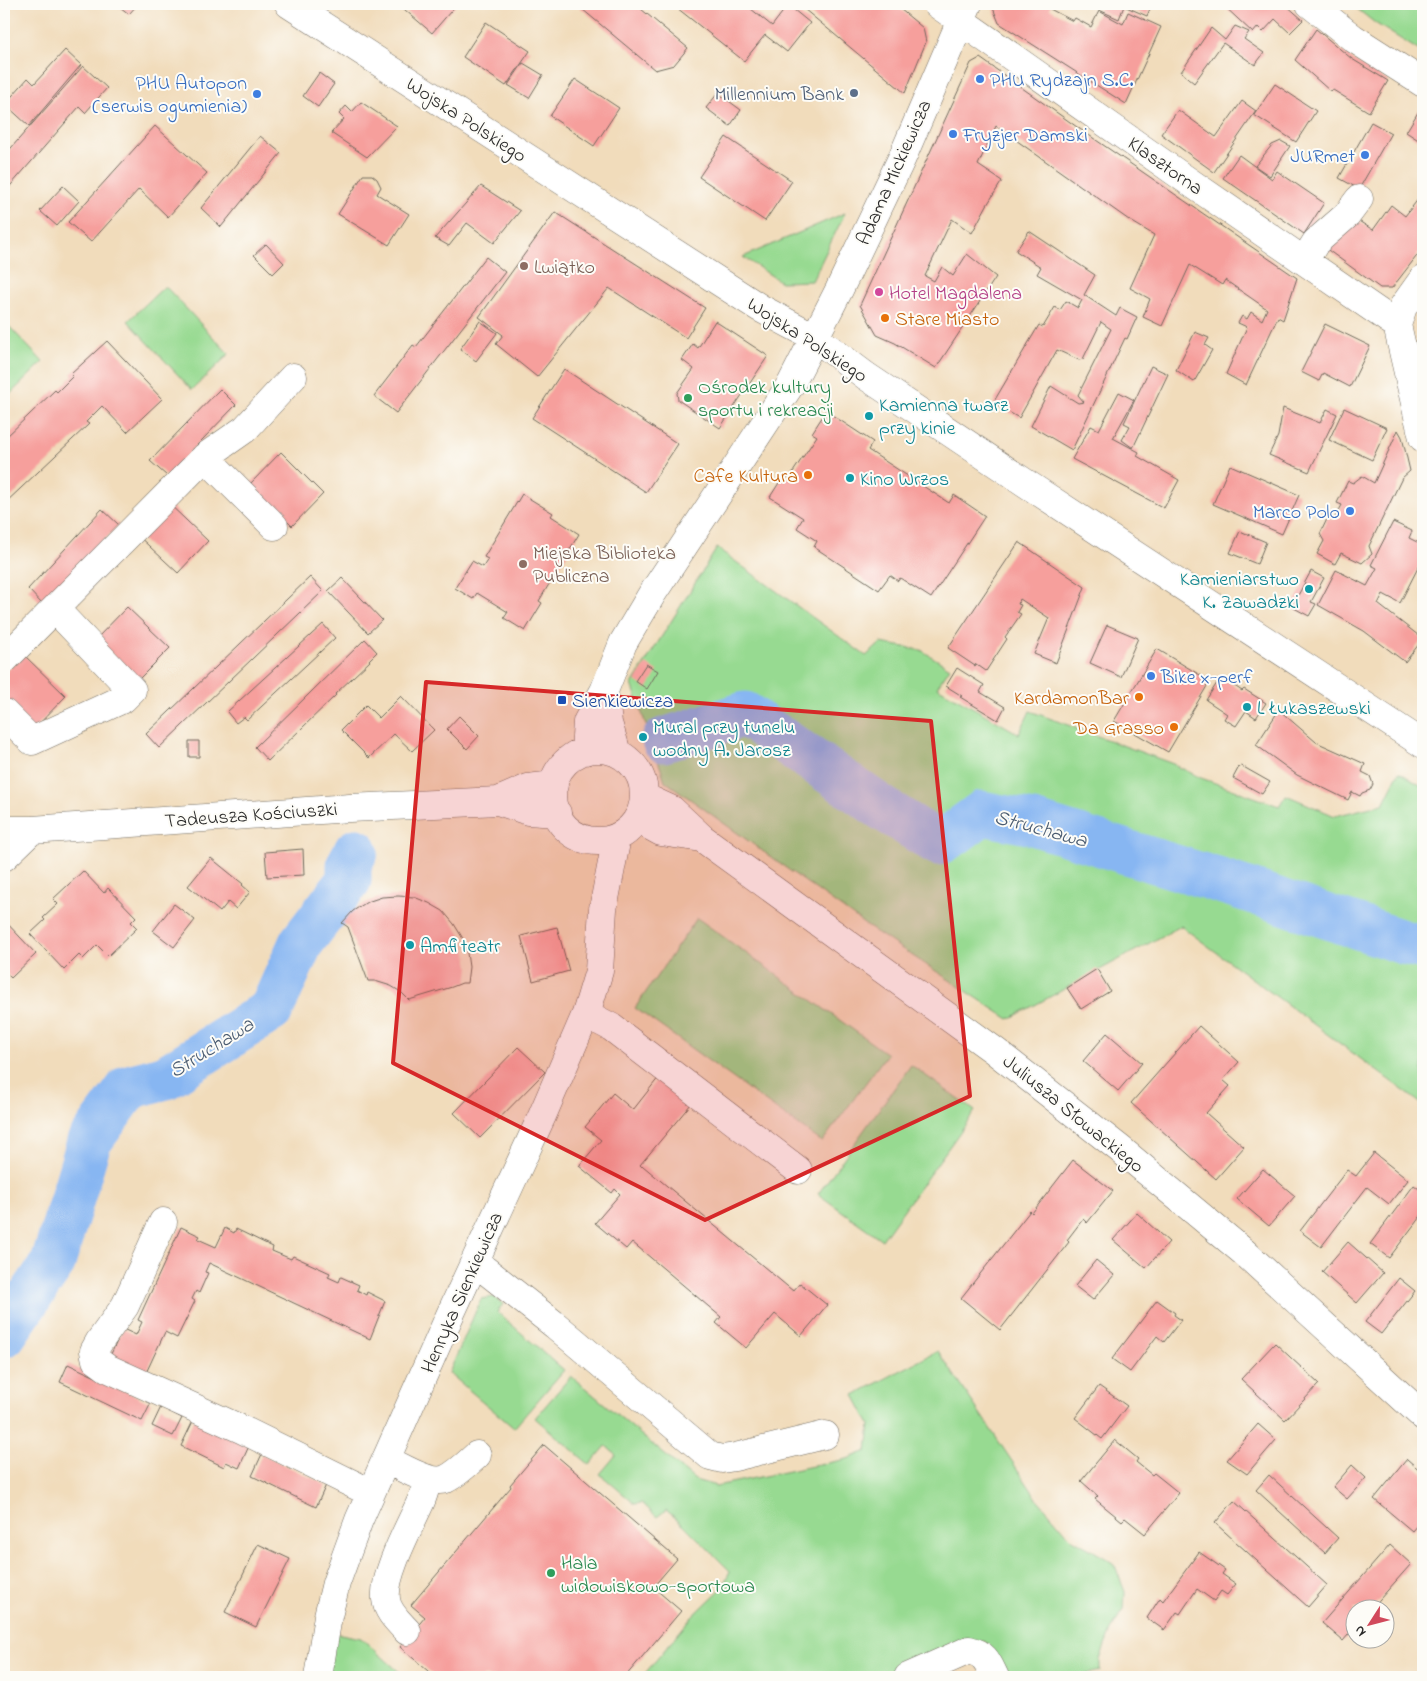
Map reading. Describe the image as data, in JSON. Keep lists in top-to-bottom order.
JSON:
{
  "streets": {
    "street": [
      "Wojska Polskiego",
      "Klasztorna",
      "Adama Mickiewicza",
      "Tadeusza Kościuszki",
      "Juliusza Słowackiego",
      "Henryka Sienkiewicza"
    ]
  },
  "crossings": [
    ["Wojska Polskiego", "Adama Mickiewicza"],
    ["Klasztorna", "Adama Mickiewicza"],
    ["Tadeusza Kościuszki", "Juliusza Słowackiego"],
    ["Tadeusza Kościuszki", "Henryka Sienkiewicza"],
    ["Juliusza Słowackiego", "Henryka Sienkiewicza"]
  ],
  "water": ["Struchawa"],
  "places": {
    "other": [
      "PHU Rydzajn S.C.",
      "Millennium Bank",
      "PHU Autopon (serwis ogumienia)",
      "Fryzjer Damski",
      "JURmet",
      "Lwiątko",
      "Hotel Magdalena",
      "Stare Miasto",
      "Ośrodek kultury sportu i rekreacji",
      "Kamienna twarz przy kinie",
      "Cafe Kultura",
      "Kino Wrzos",
      "Marco Polo",
      "Miejska Biblioteka Publiczna",
      "Kamieniarstwo K. Zawadzki",
      "Bike x-perf",
      "KardamonBar",
      "L Łukaszewski",
      "Da Grasso",
      "Mural przy tunelu wodny A. Jarosz",
      "Amfiteatr",
      "Hala widowiskowo-sportowa"
    ],
    "transit": ["Sienkiewicza"]
  },
  "north": "bottom left"
}
